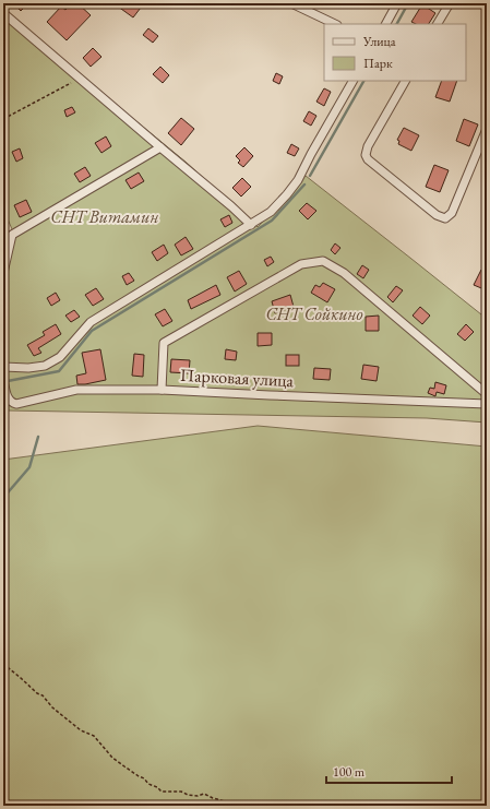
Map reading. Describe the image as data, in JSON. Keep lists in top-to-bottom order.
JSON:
{
  "streets": {
    "street": ["Парковая улица"]
  },
  "parks": ["СНТ Витамин", "СНТ Сойкино"],
  "legend": ["Улица", "Парк"],
  "scale_bar": "100 m"
}
